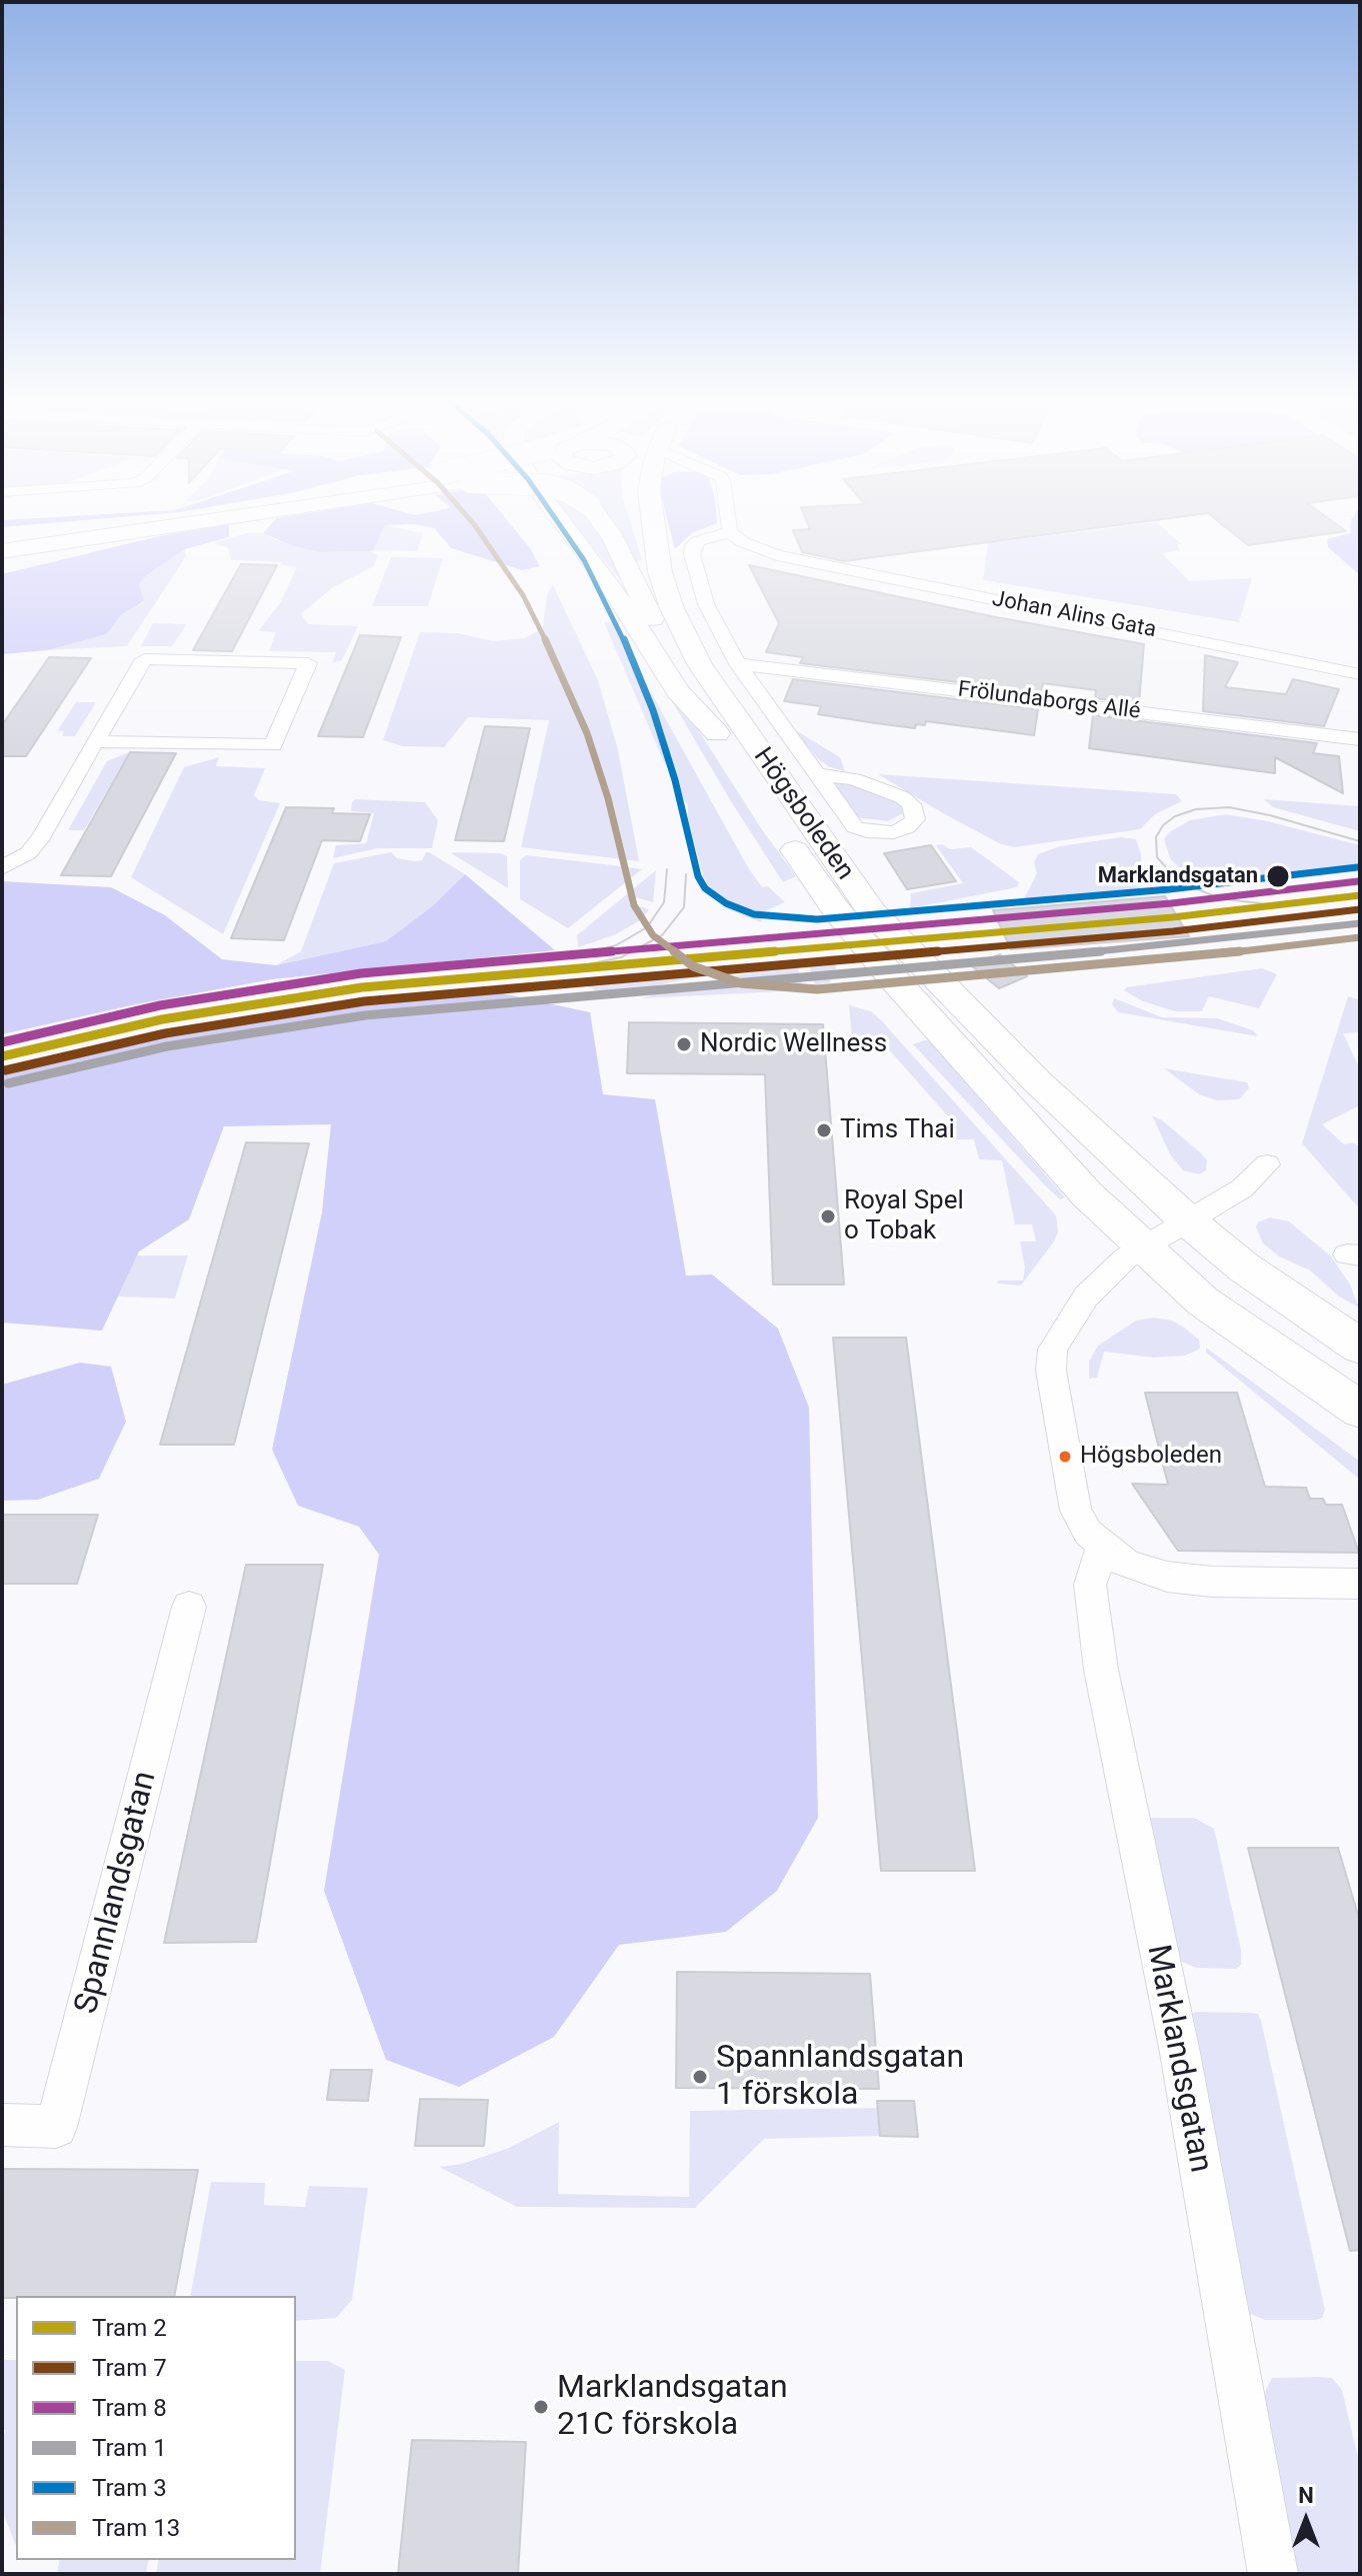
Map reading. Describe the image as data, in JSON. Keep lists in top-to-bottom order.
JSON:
{
  "streets": {
    "main road": ["Högsboleden"],
    "street": [
      "Johan Alins Gata",
      "Frölundaborgs Allé",
      "Spannlandsgatan",
      "Marklandsgatan"
    ]
  },
  "places": [
    "Marklandsgatan",
    "Nordic Wellness",
    "Tims Thai",
    "Royal Spel o Tobak",
    "Högsboleden",
    "Spannlandsgatan 1 förskola",
    "Marklandsgatan 21C förskola"
  ],
  "lines": [
    "tram line 3",
    "tram line 13",
    "tram line 8",
    "tram line 2",
    "tram line 7",
    "tram line 1"
  ],
  "legend": [
    "Tram 2",
    "Tram 7",
    "Tram 8",
    "Tram 1",
    "Tram 3",
    "Tram 13"
  ],
  "north": "top"
}
